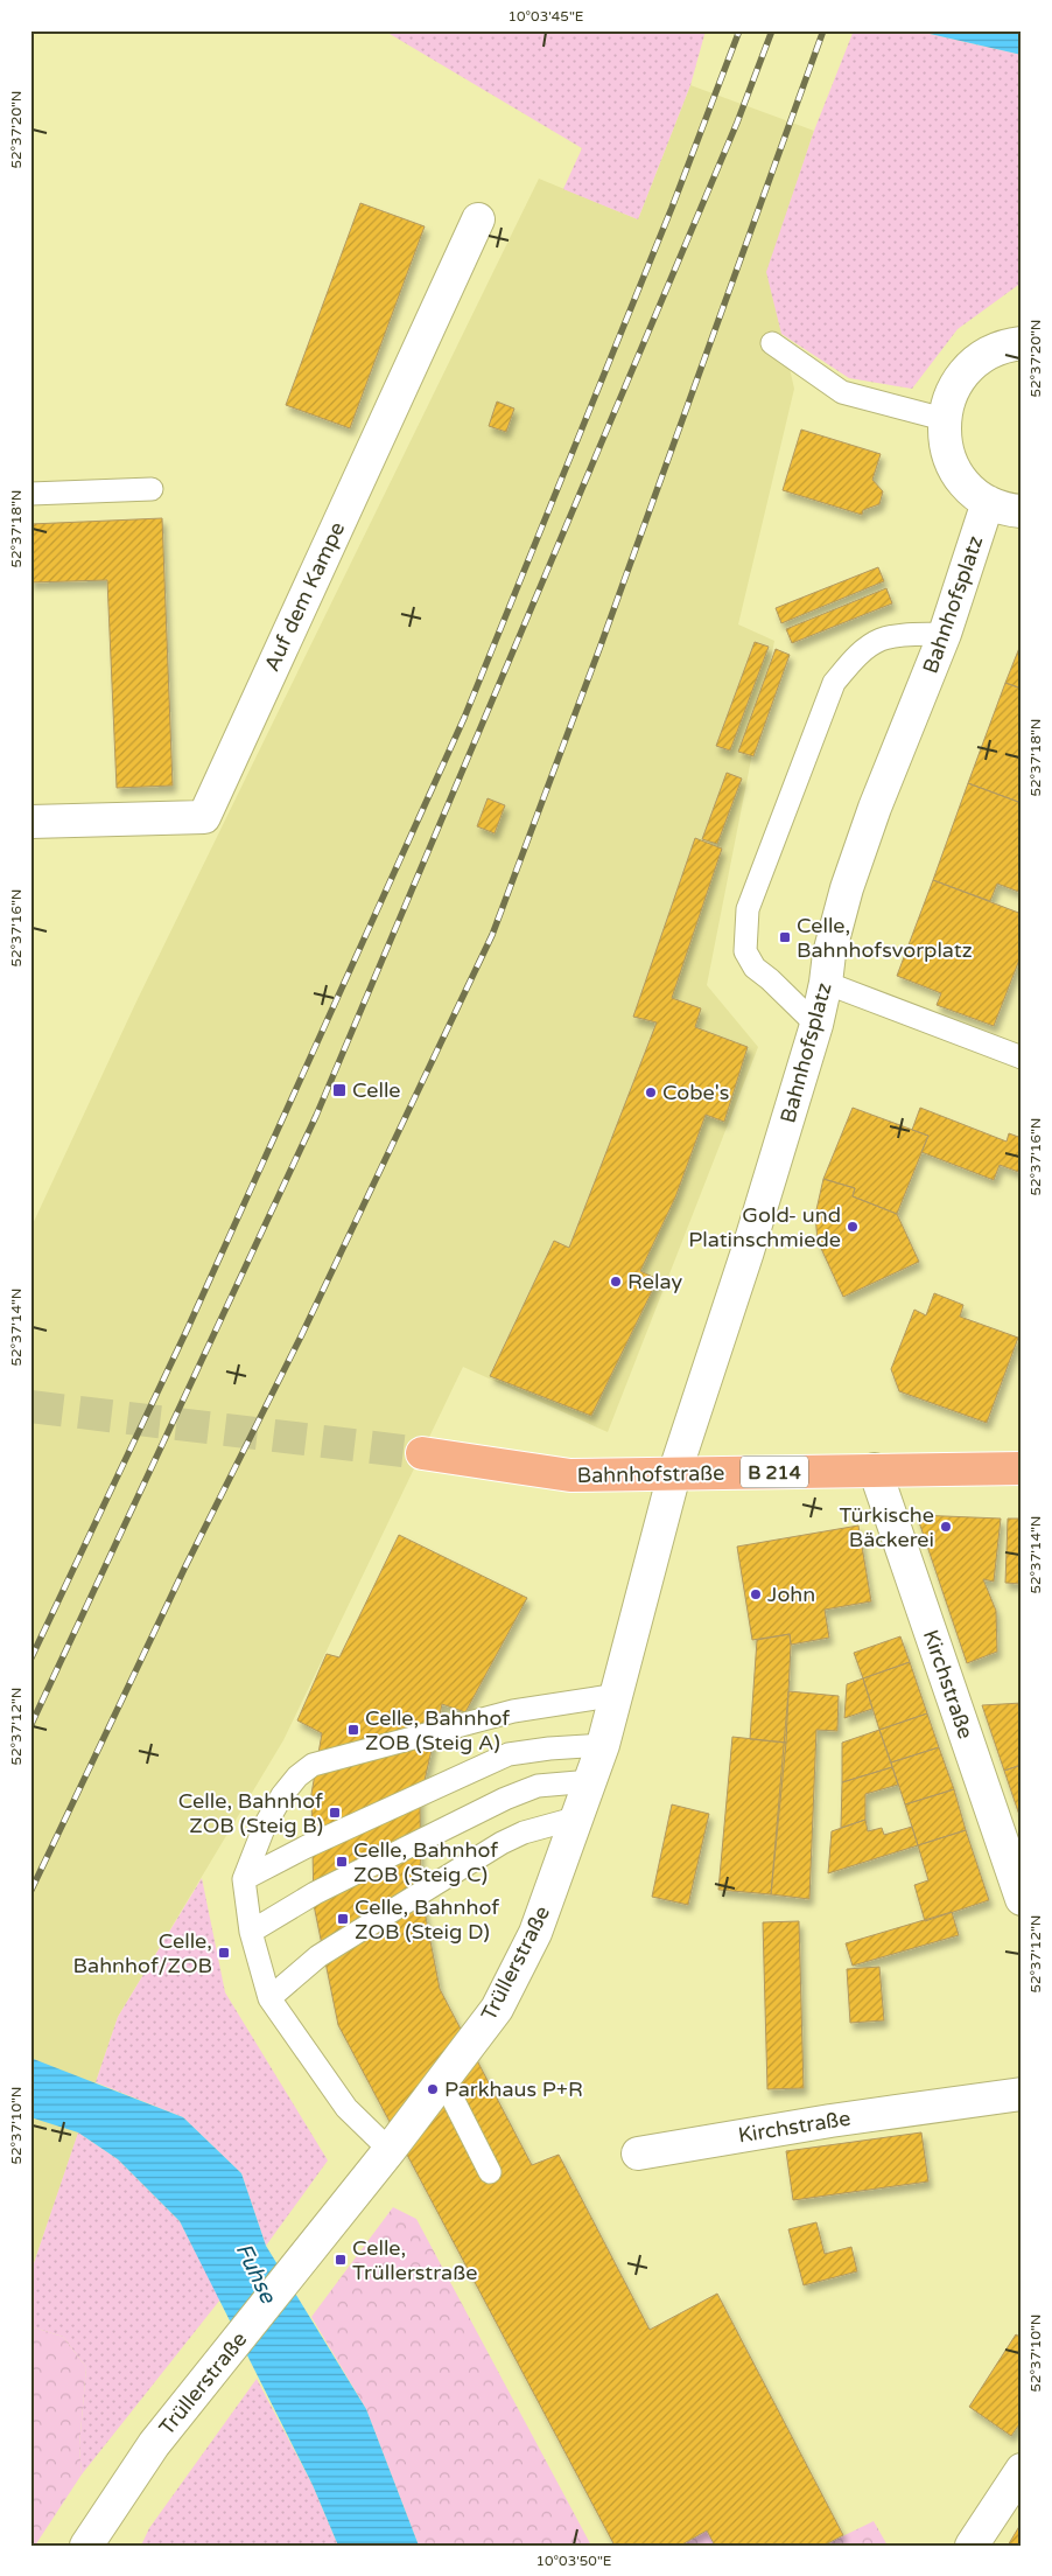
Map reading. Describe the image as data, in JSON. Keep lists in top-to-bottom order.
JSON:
{
  "streets": {
    "main road": ["B 214", "Bahnhofstraße"],
    "street": [
      "Auf dem Kampe",
      "Bahnhofsplatz",
      "Kirchstraße",
      "Trüllerstraße"
    ]
  },
  "crossings": [
    ["Bahnhofsplatz", "Bahnhofstraße"],
    ["Bahnhofsplatz", "Trüllerstraße"],
    ["Bahnhofstraße", "Kirchstraße"],
    ["Bahnhofstraße", "Trüllerstraße"]
  ],
  "water": ["Fuhse"],
  "places": {
    "transit": [
      "Celle, Bahnhofsvorplatz",
      "Celle",
      "Celle, Bahnhof ZOB (Steig A)",
      "Celle, Bahnhof ZOB (Steig B)",
      "Celle, Bahnhof ZOB (Steig C)",
      "Celle, Bahnhof ZOB (Steig D)",
      "Celle, Bahnhof/ZOB",
      "Celle, Trüllerstraße"
    ],
    "other": [
      "Cobe's",
      "Gold- und Platinschmiede",
      "Relay",
      "Türkische Bäckerei",
      "John",
      "Parkhaus P+R"
    ]
  },
  "coordinates": [
    "10°03'45\"E",
    "52°37'20\"N",
    "52°37'18\"N",
    "52°37'16\"N",
    "52°37'14\"N",
    "52°37'12\"N",
    "52°37'10\"N",
    "10°03'50\"E"
  ]
}
